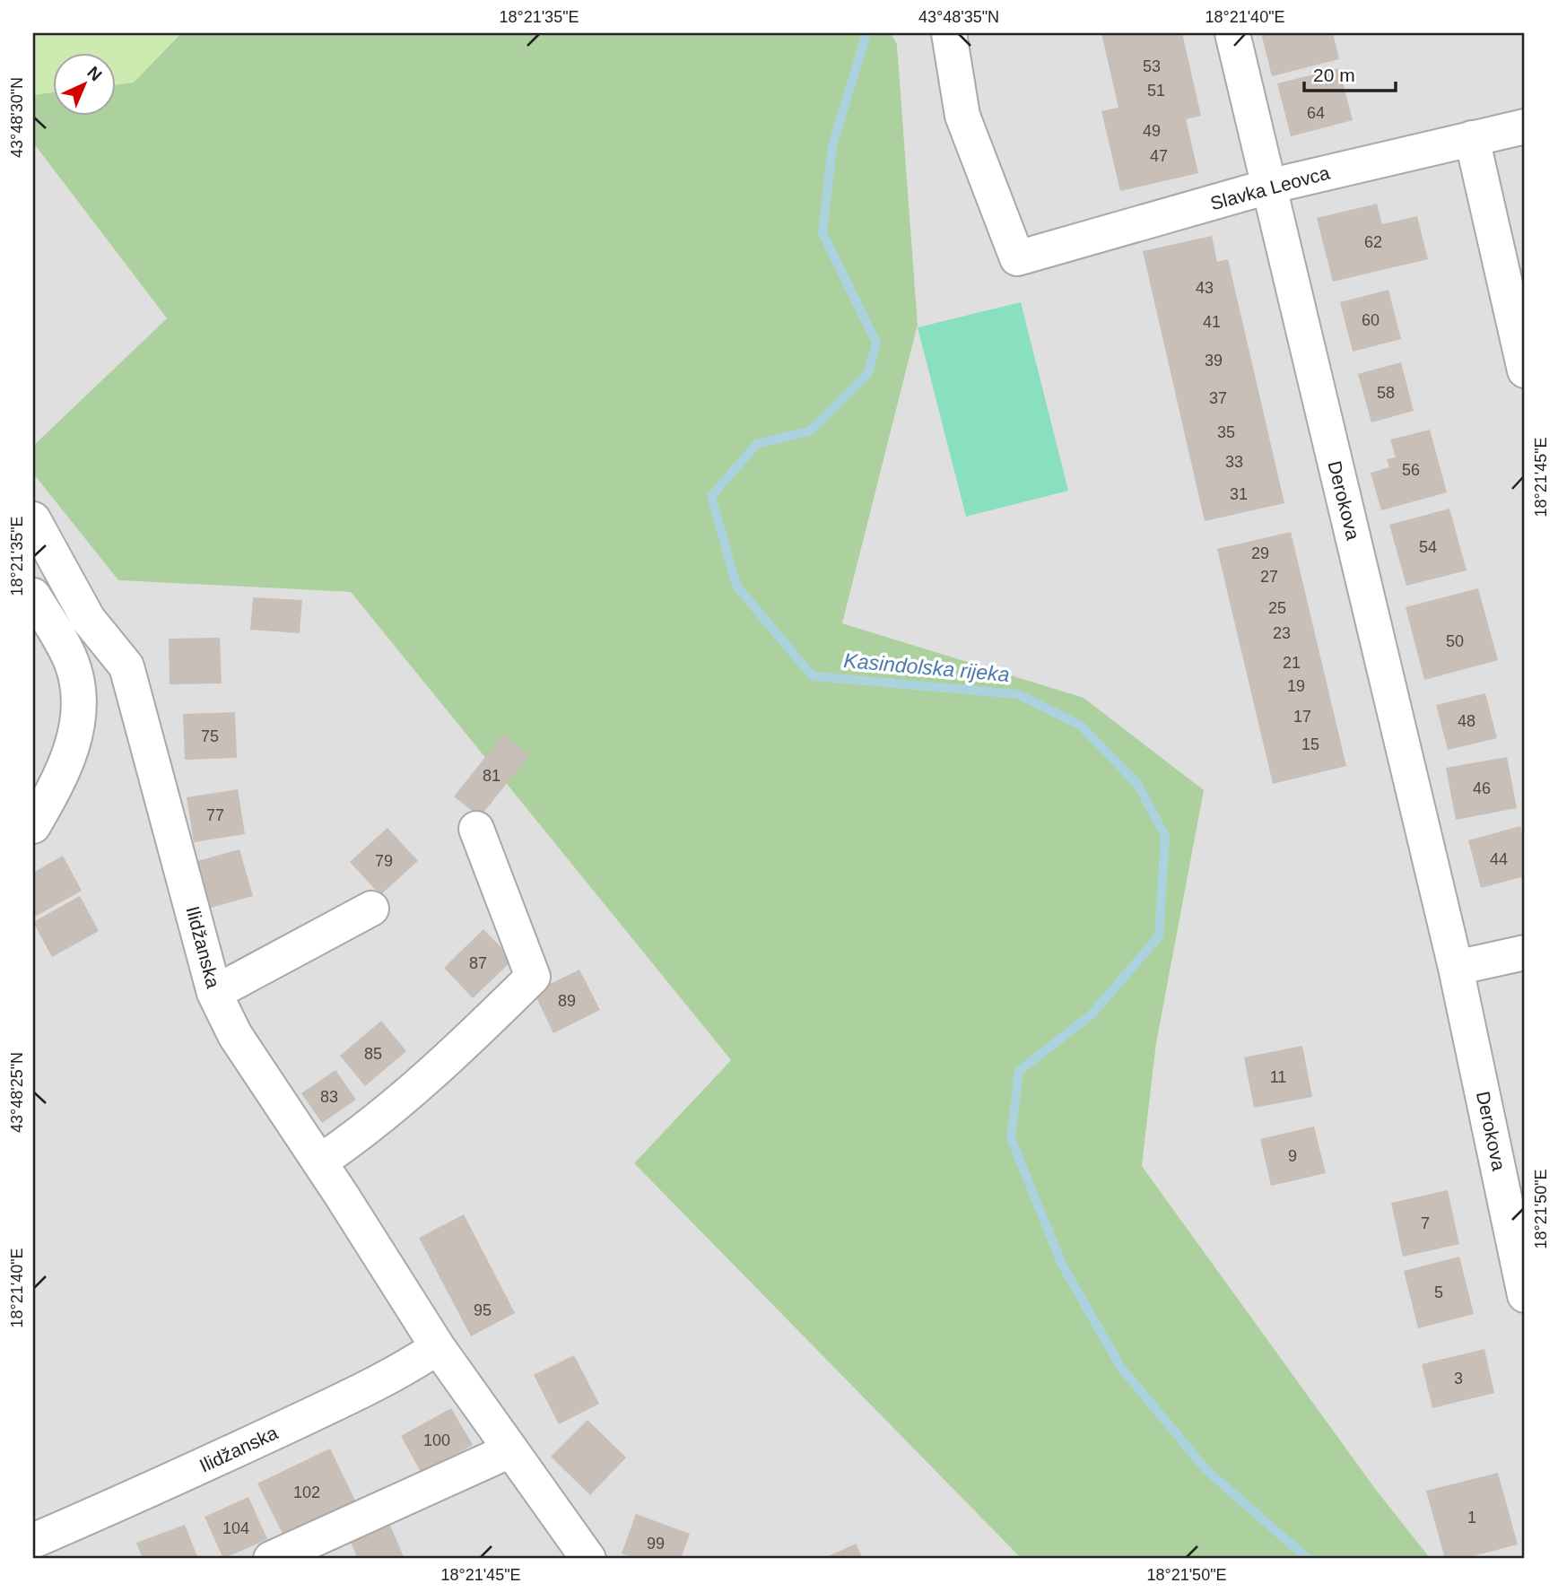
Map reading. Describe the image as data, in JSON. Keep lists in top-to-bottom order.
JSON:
{
  "streets": {
    "street": ["Slavka Leovca", "Derokova", "Ilidžanska"]
  },
  "crossings": [
    ["Slavka Leovca", "Derokova"]
  ],
  "water": ["Kasindolska rijeka"],
  "house_numbers": [
    "53",
    "51",
    "64",
    "49",
    "47",
    "62",
    "43",
    "60",
    "41",
    "39",
    "58",
    "37",
    "35",
    "33",
    "56",
    "31",
    "54",
    "29",
    "27",
    "25",
    "23",
    "50",
    "21",
    "19",
    "17",
    "48",
    "75",
    "15",
    "81",
    "46",
    "77",
    "44",
    "79",
    "87",
    "89",
    "85",
    "11",
    "83",
    "9",
    "7",
    "5",
    "95",
    "3",
    "100",
    "102",
    "1",
    "104",
    "99"
  ],
  "scale_bar": "20 m",
  "north": "top right",
  "coordinates": [
    "18°21'35\"E",
    "43°48'35\"N",
    "18°21'40\"E",
    "43°48'30\"N",
    "18°21'45\"E",
    "43°48'25\"N",
    "18°21'50\"E"
  ]
}
